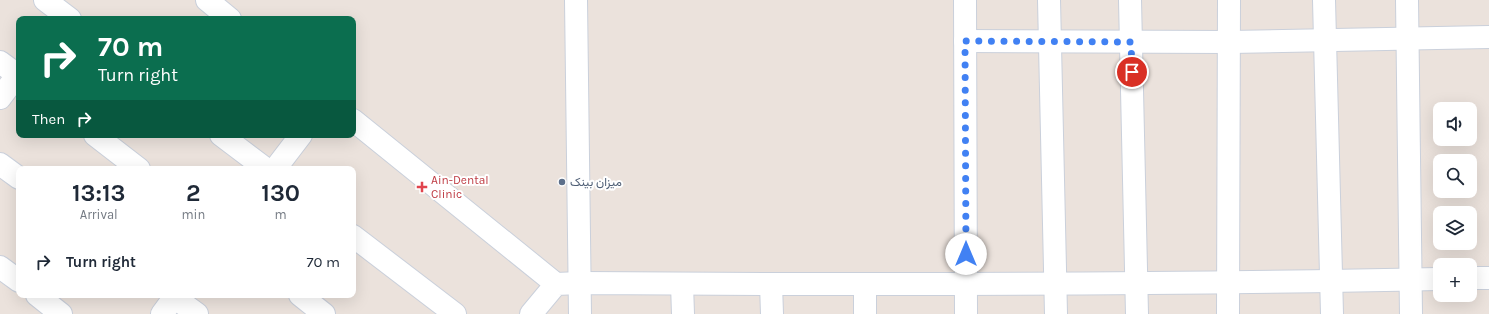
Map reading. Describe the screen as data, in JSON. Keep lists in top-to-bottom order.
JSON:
{
  "places": {
    "other": ["میزان بینک"],
    "health": ["Ain-Dental Clinic"]
  },
  "page": {
    "turn": ["70 m", "Turn right"],
    "then": "Then",
    "map_buttons": "+",
    "eta": [
      "13:13",
      "Arrival",
      "2",
      "min",
      "130",
      "m"
    ],
    "list": [
      {
        "name": "Turn right",
        "value": "70 m"
      }
    ]
  }
}
